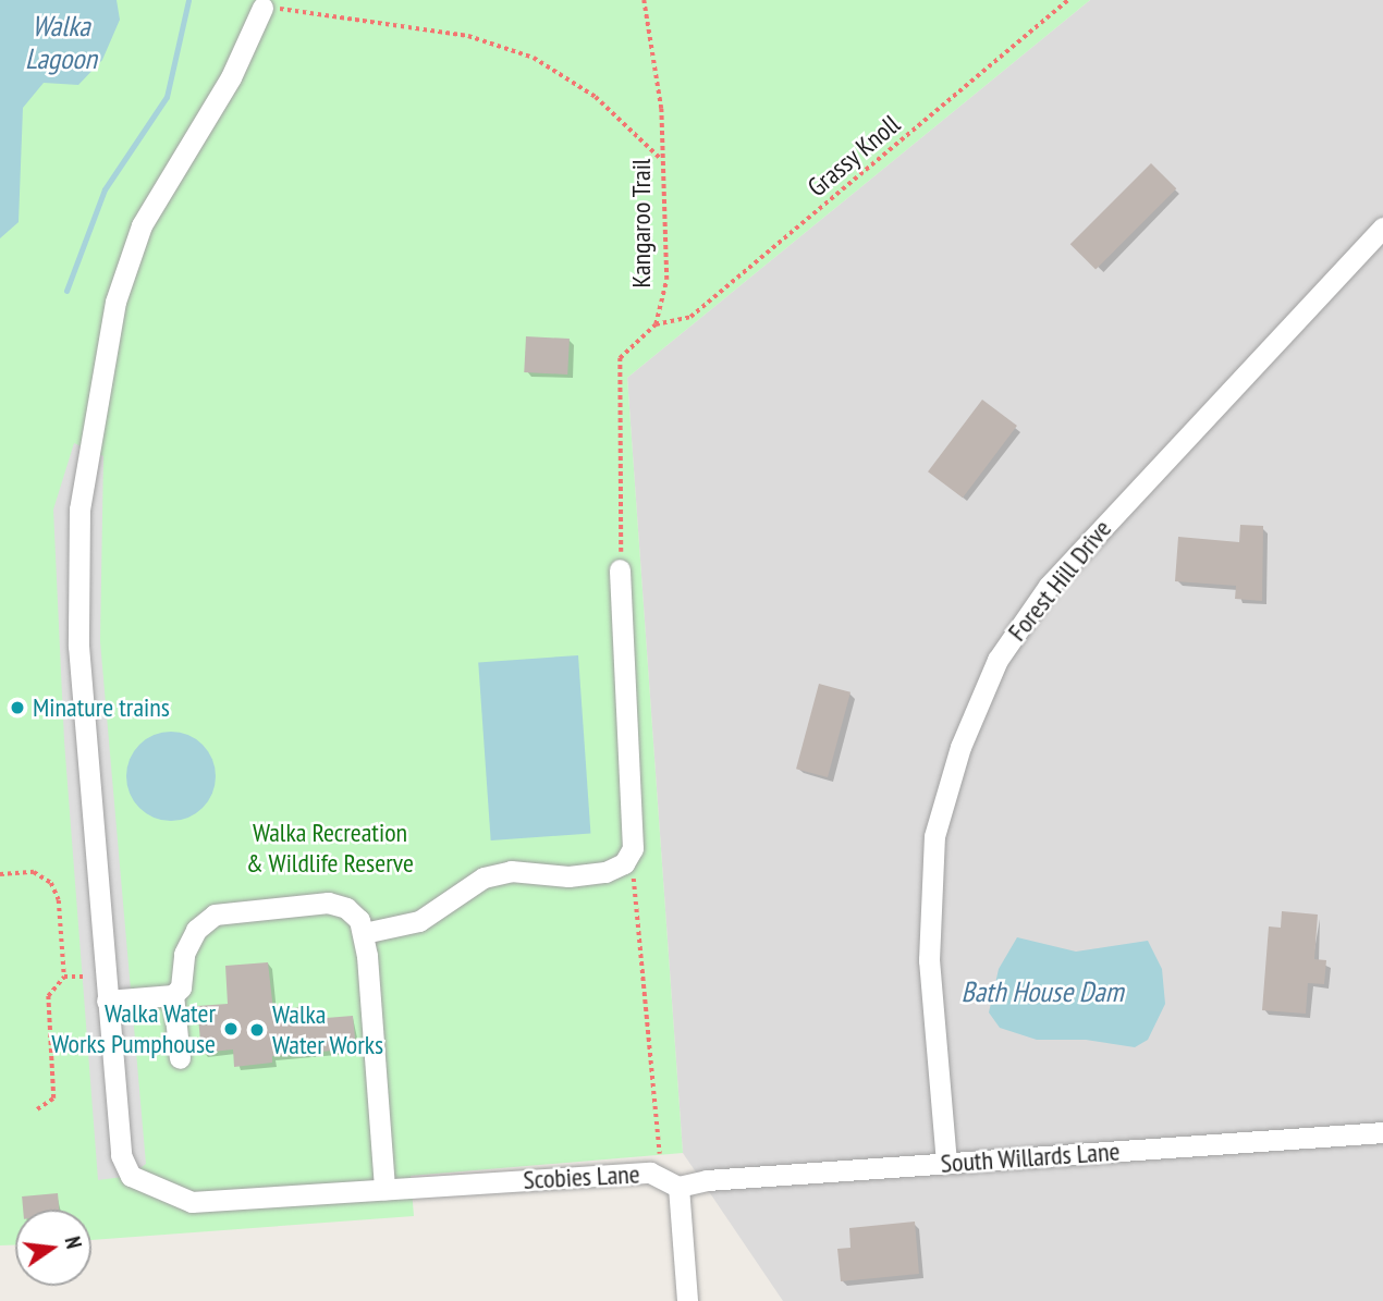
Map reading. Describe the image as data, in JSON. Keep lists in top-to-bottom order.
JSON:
{
  "streets": {
    "street": ["Forest Hill Drive", "South Willards Lane", "Scobies Lane"],
    "path": ["Grassy Knoll", "Kangaroo Trail"]
  },
  "crossings": [
    ["Grassy Knoll", "Kangaroo Trail"],
    ["Forest Hill Drive", "South Willards Lane"],
    ["South Willards Lane", "Scobies Lane"]
  ],
  "water": ["Walka Lagoon", "Bath House Dam"],
  "parks": ["Walka Recreation & Wildlife Reserve"],
  "places": ["Minature trains", "Walka Water Works Pumphouse", "Walka Water Works"],
  "north": "right"
}
